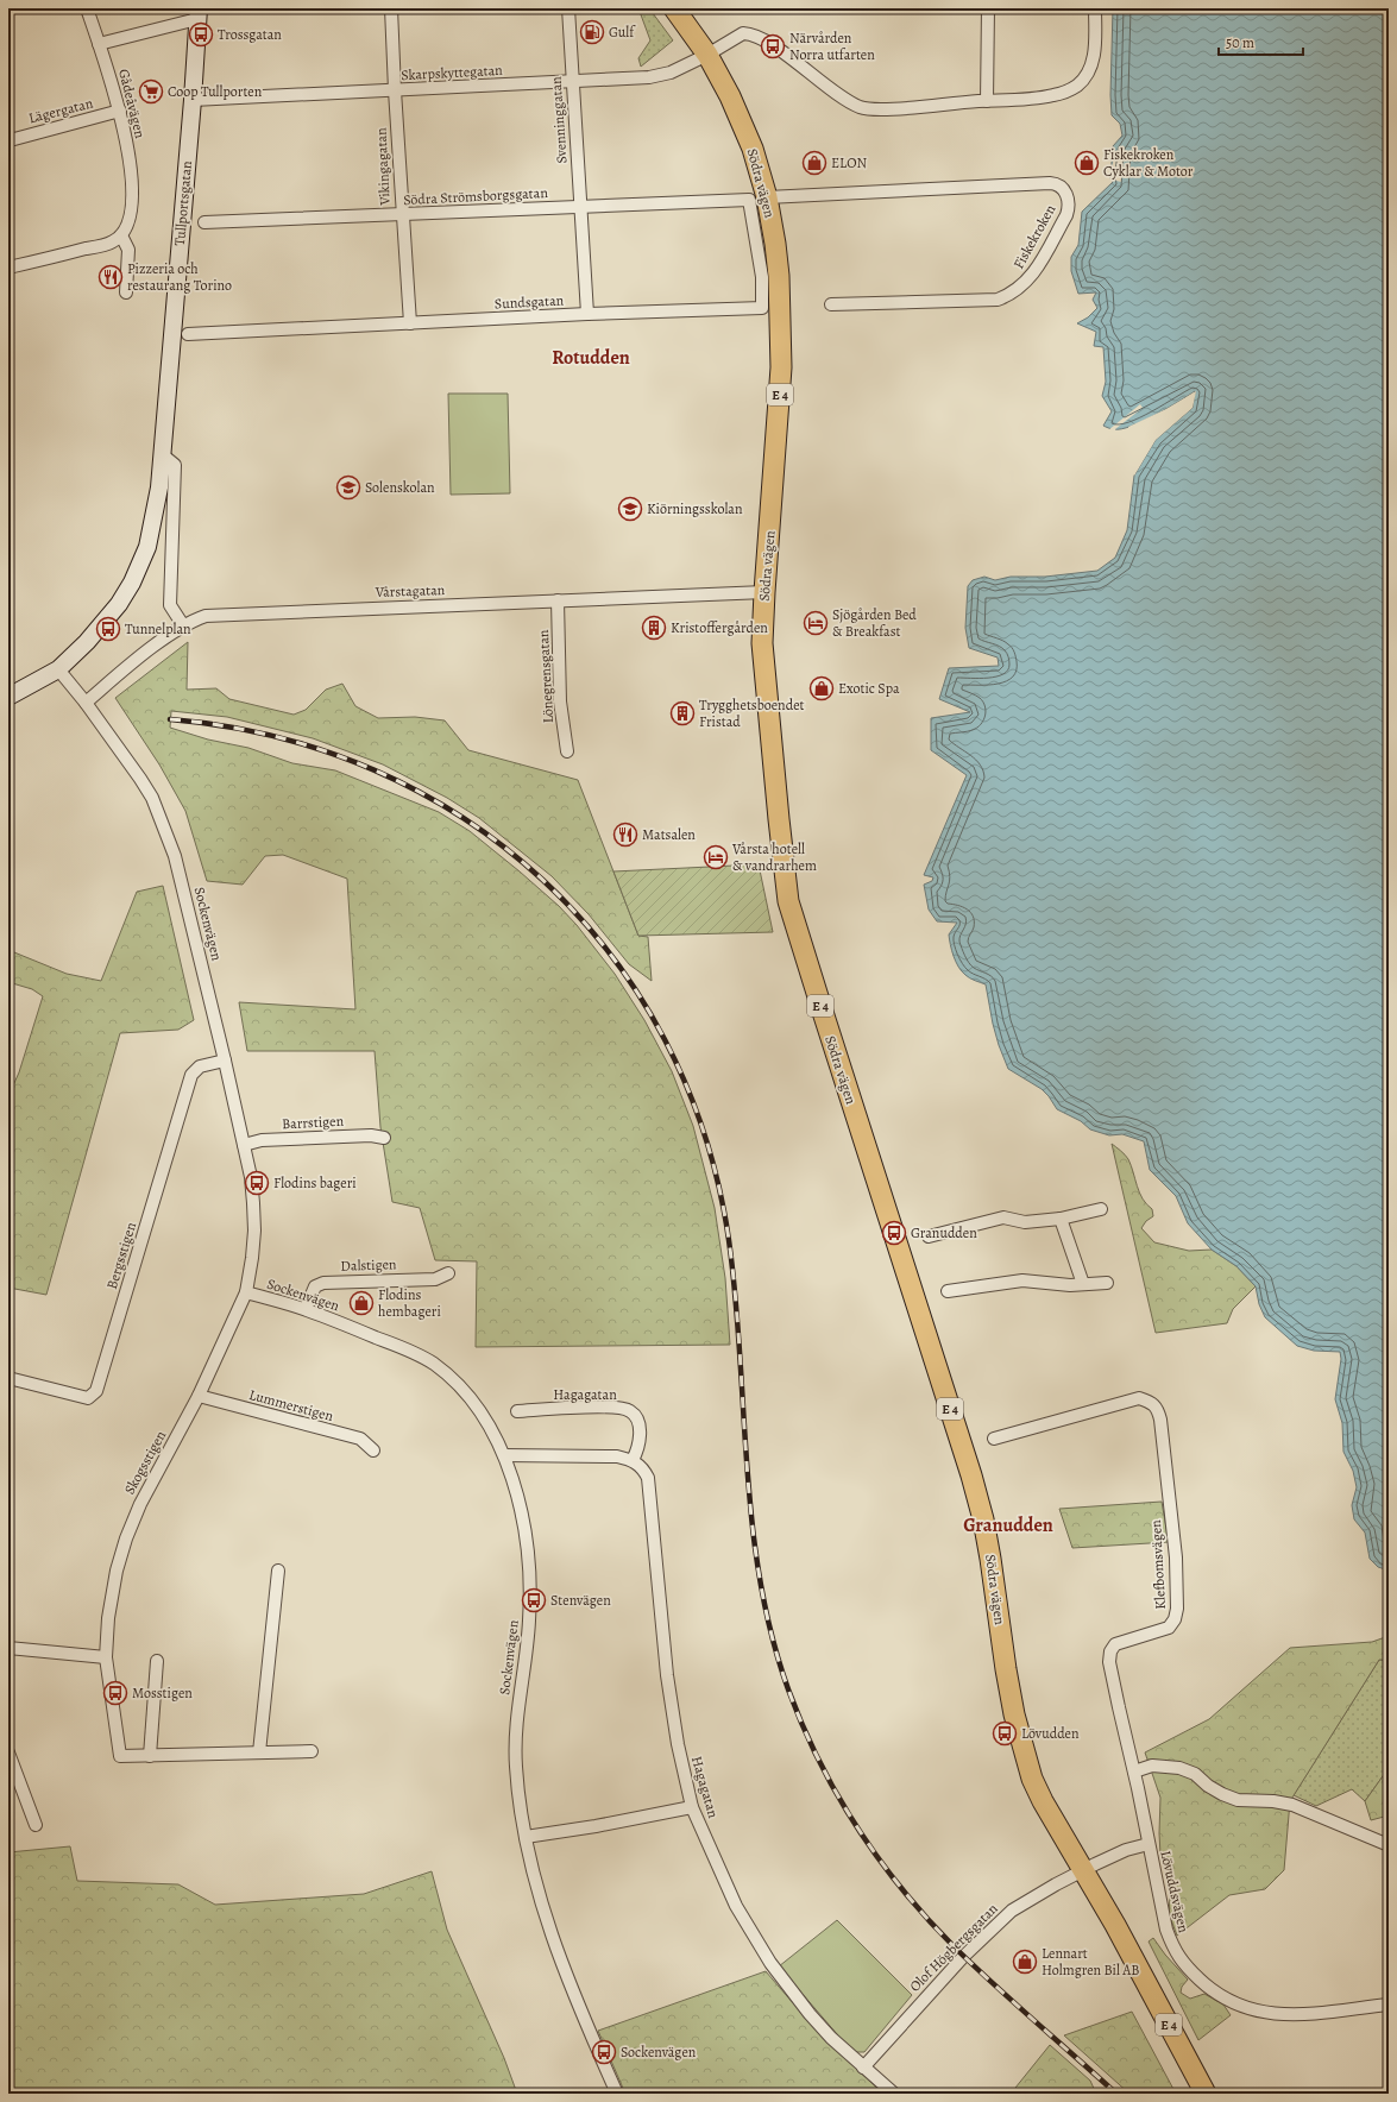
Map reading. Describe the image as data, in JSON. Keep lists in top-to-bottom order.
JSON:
{
  "streets": {
    "highway": ["Södra vägen", "E 4"],
    "main road": ["Tullportsgatan"],
    "street": [
      "Skarpskyttegatan",
      "Gådeåvägen",
      "Lägergatan",
      "Svenninggatan",
      "Vikingagatan",
      "Södra Strömsborgsgatan",
      "Fiskekroken",
      "Sundsgatan",
      "Vårstagatan",
      "Lönegrensgatan",
      "Sockenvägen",
      "Barrstigen",
      "Bergsstigen",
      "Dalstigen",
      "Hagagatan",
      "Lummerstigen",
      "Skogsstigen",
      "Klefbomsvägen",
      "Lövuddsvägen",
      "Olof Högbergsgatan"
    ]
  },
  "crossings": [
    ["Skarpskyttegatan", "Svenninggatan"],
    ["Skarpskyttegatan", "Vikingagatan"],
    ["Skarpskyttegatan", "Södra vägen"],
    ["Skarpskyttegatan", "Tullportsgatan"],
    ["Gådeåvägen", "Lägergatan"],
    ["Svenninggatan", "Södra Strömsborgsgatan"],
    ["Svenninggatan", "Sundsgatan"],
    ["Vikingagatan", "Södra Strömsborgsgatan"],
    ["Vikingagatan", "Sundsgatan"],
    ["Södra vägen", "Södra Strömsborgsgatan"],
    ["Södra vägen", "Fiskekroken"],
    ["Södra vägen", "Sundsgatan"],
    ["Södra vägen", "Vårstagatan"],
    ["Södra vägen", "Lövuddsvägen"],
    ["Södra vägen", "Olof Högbergsgatan"],
    ["Södra Strömsborgsgatan", "Fiskekroken"],
    ["Södra Strömsborgsgatan", "Sundsgatan"],
    ["Tullportsgatan", "Sockenvägen"],
    ["Fiskekroken", "Sundsgatan"],
    ["Vårstagatan", "Lönegrensgatan"],
    ["Vårstagatan", "Sockenvägen"],
    ["Sockenvägen", "Barrstigen"],
    ["Sockenvägen", "Bergsstigen"],
    ["Sockenvägen", "Dalstigen"],
    ["Sockenvägen", "Skogsstigen"],
    ["Hagagatan", "Olof Högbergsgatan"],
    ["Lummerstigen", "Skogsstigen"],
    ["Klefbomsvägen", "Lövuddsvägen"],
    ["Lövuddsvägen", "Olof Högbergsgatan"]
  ],
  "districts": ["Rotudden", "Granudden"],
  "places": {
    "fuel station": ["Gulf"],
    "bus stop": [
      "Trossgatan",
      "Närvården Norra utfarten",
      "Tunnelplan",
      "Flodins bageri",
      "Granudden",
      "Stenvägen",
      "Mosstigen",
      "Lövudden",
      "Sockenvägen"
    ],
    "supermarket": ["Coop Tullporten"],
    "shop": [
      "ELON",
      "Fiskekroken Cyklar & Motor",
      "Exotic Spa",
      "Flodins hembageri",
      "Lennart Holmgren Bil AB"
    ],
    "restaurant": ["Pizzeria och restaurang Torino", "Matsalen"],
    "school or university": ["Solenskolan", "Kiörningsskolan"],
    "hotel": ["Sjögården Bed & Breakfast", "Vårsta hotell & vandrarhem"],
    "building": ["Kristoffergården", "Trygghetsboendet Fristad"]
  },
  "scale_bar": "50 m"
}
